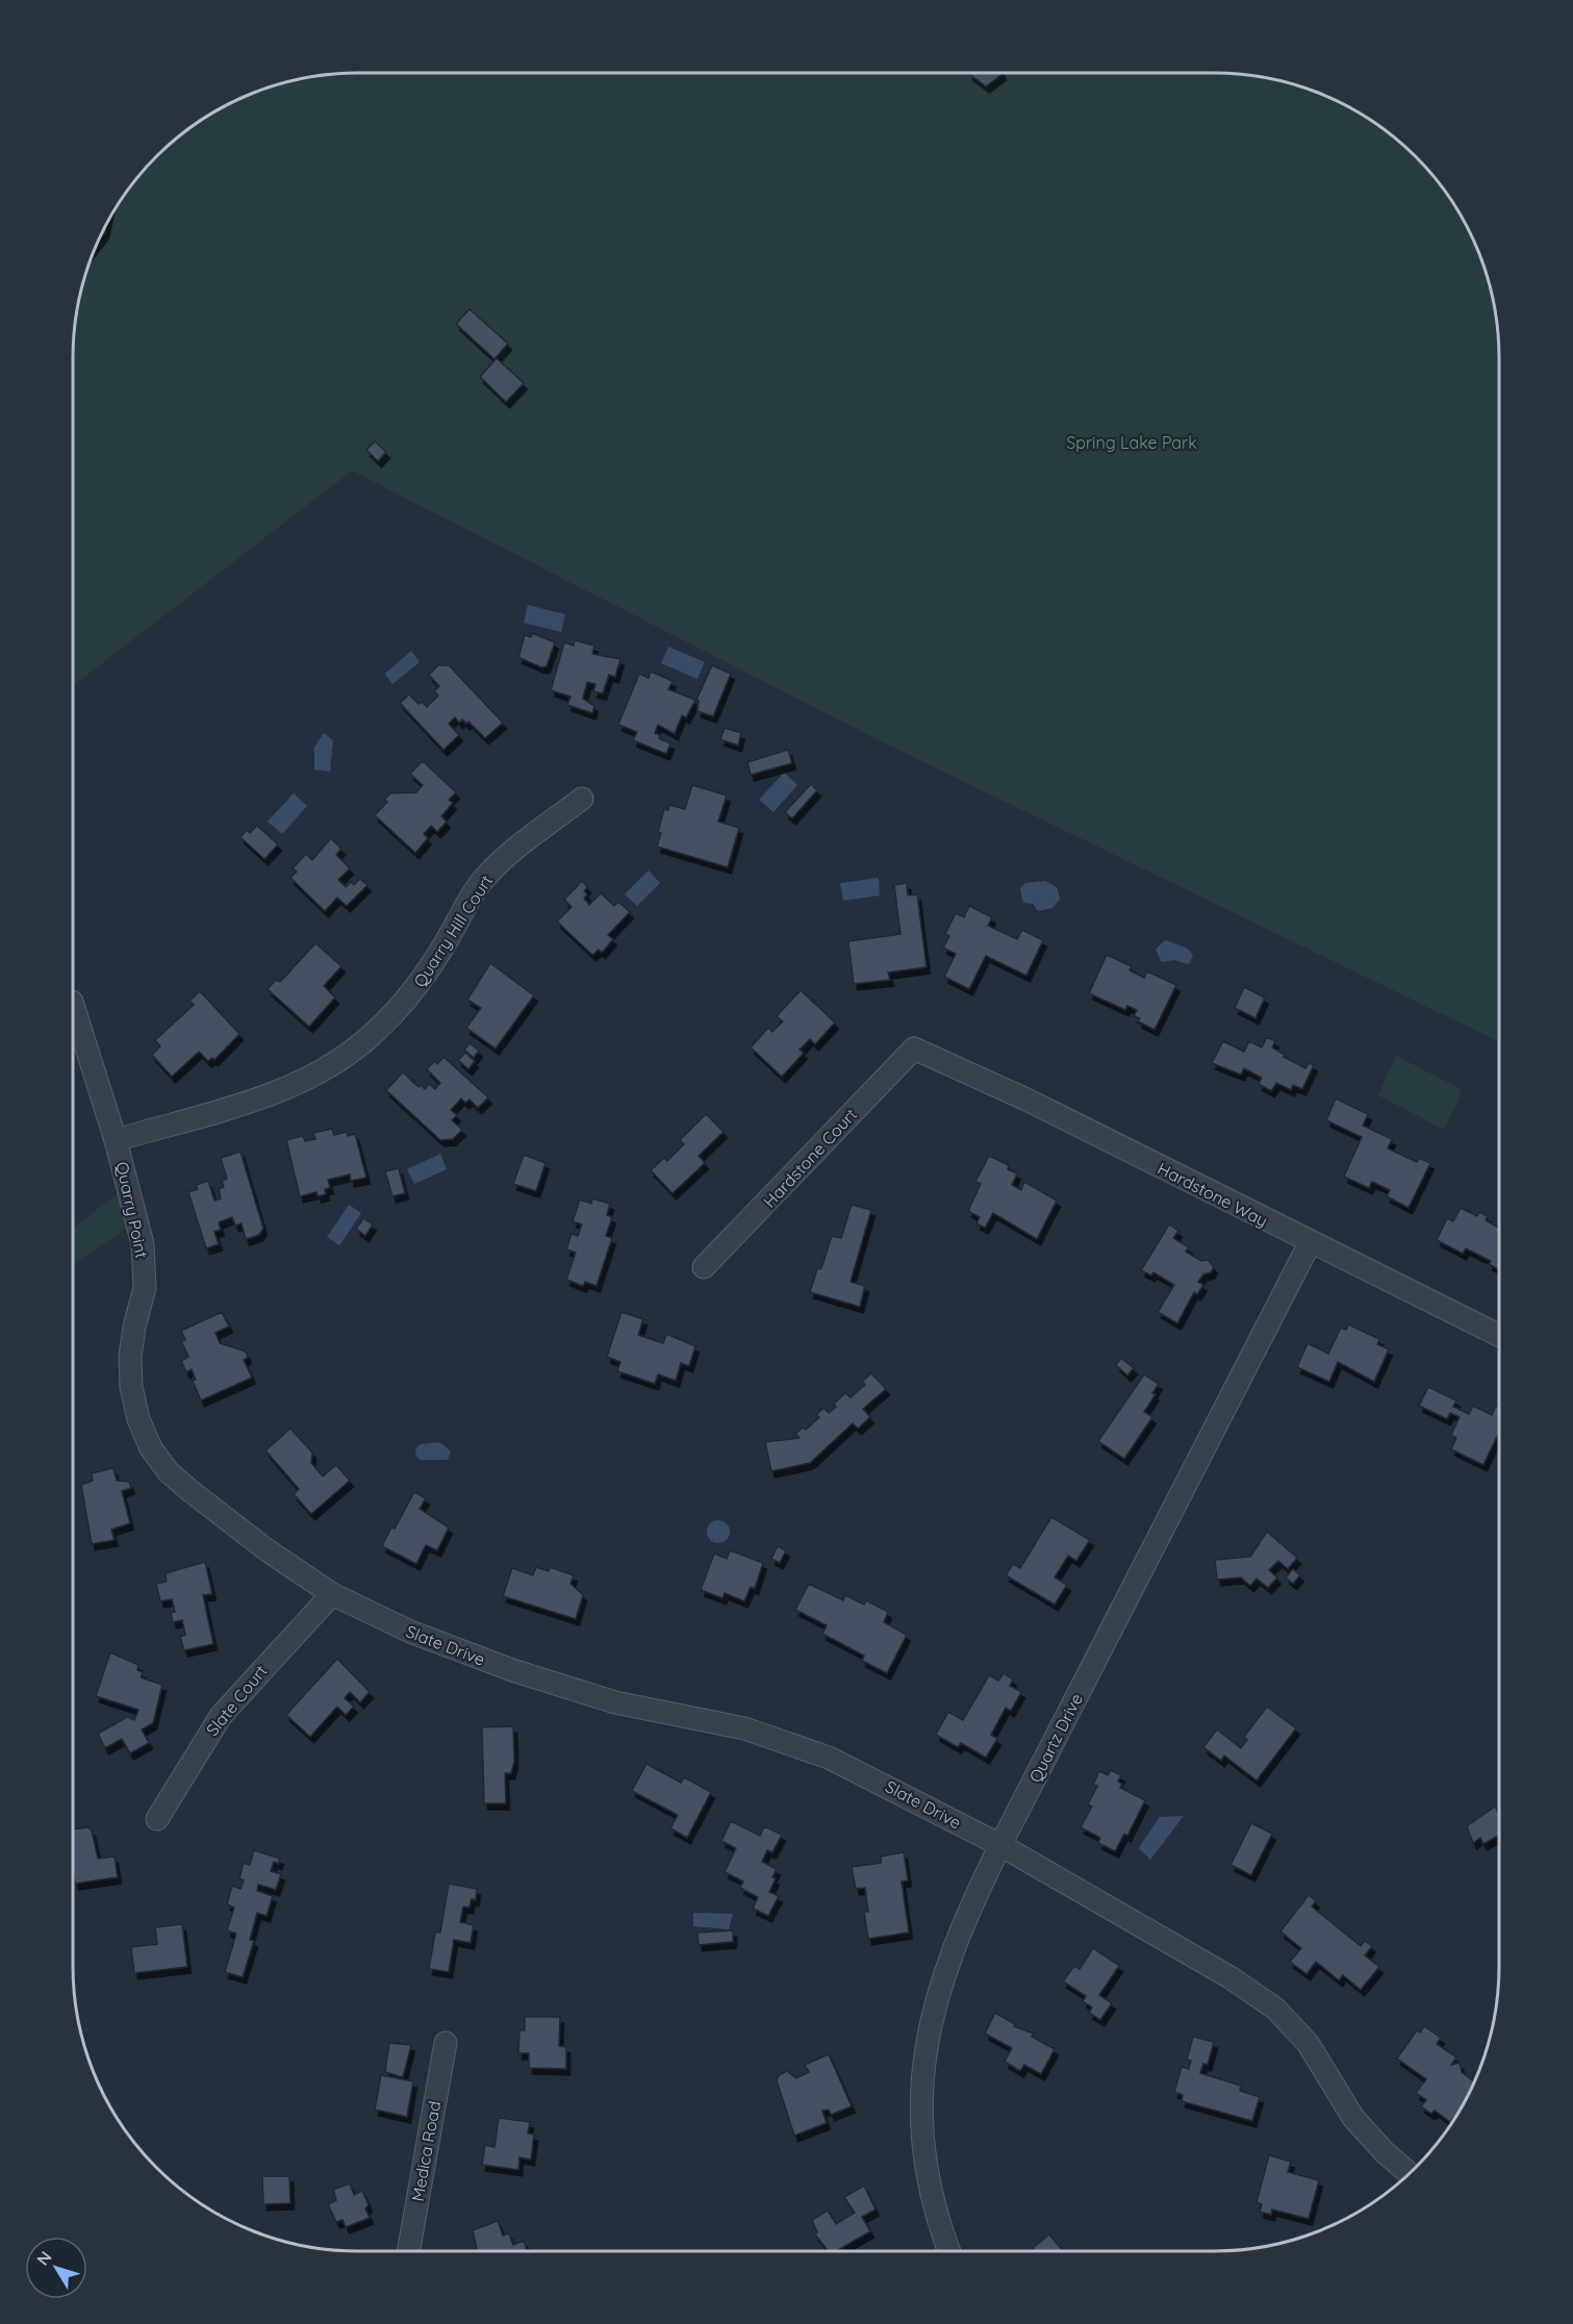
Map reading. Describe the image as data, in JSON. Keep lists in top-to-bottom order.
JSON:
{
  "streets": {
    "street": [
      "Quarry Hill Court",
      "Hardstone Court",
      "Hardstone Way",
      "Quarry Point",
      "Slate Drive",
      "Slate Court",
      "Quartz Drive",
      "Medica Road"
    ]
  },
  "crossings": [
    ["Quarry Hill Court", "Quarry Point"],
    ["Hardstone Court", "Hardstone Way"],
    ["Hardstone Way", "Quartz Drive"],
    ["Quarry Point", "Slate Drive"],
    ["Quarry Point", "Slate Court"],
    ["Slate Drive", "Slate Court"],
    ["Slate Drive", "Quartz Drive"]
  ],
  "parks": ["Spring Lake Park"],
  "north": "top left"
}
